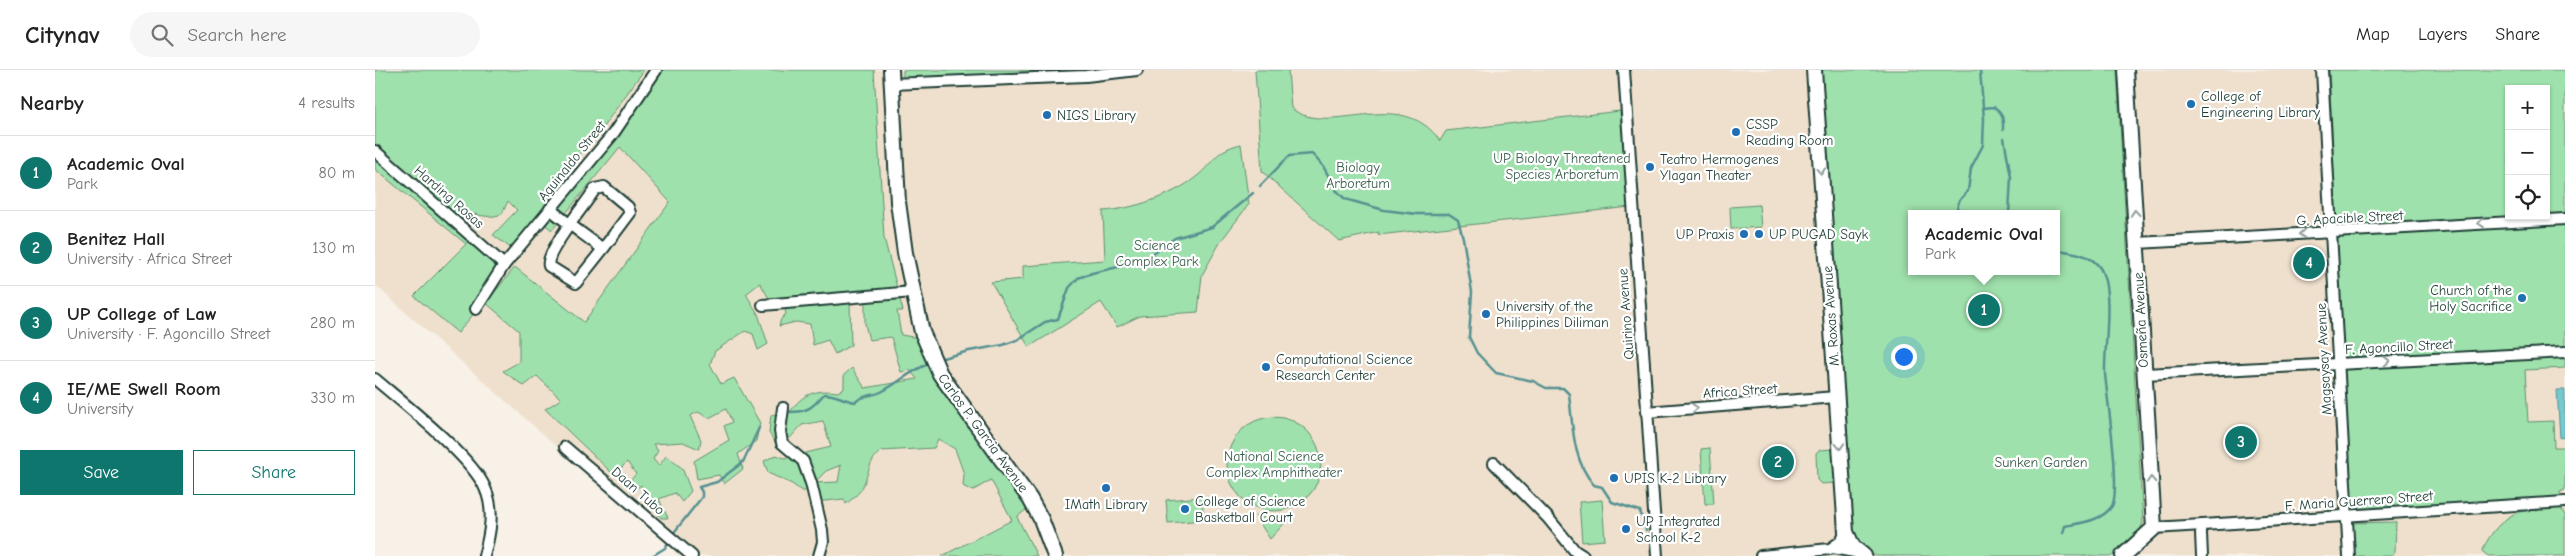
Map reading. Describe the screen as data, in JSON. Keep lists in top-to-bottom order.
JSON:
{
  "streets": {
    "street": [
      "Aguinaldo Street",
      "Harding Rosas",
      "G. Apacible Street",
      "Quirino Avenue",
      "M. Roxas Avenue",
      "Osmeña Avenue",
      "F. Agoncillo Street",
      "Magsaysay Avenue",
      "Africa Street",
      "Carlos P. Garcia Avenue",
      "Daan Tubo",
      "F. Maria Guerrero Street"
    ]
  },
  "crossings": [
    ["Aguinaldo Street", "Harding Rosas"],
    ["G. Apacible Street", "Osmeña Avenue"],
    ["G. Apacible Street", "Magsaysay Avenue"],
    ["Quirino Avenue", "Africa Street"],
    ["M. Roxas Avenue", "Africa Street"],
    ["Osmeña Avenue", "F. Agoncillo Street"],
    ["Osmeña Avenue", "F. Maria Guerrero Street"],
    ["F. Agoncillo Street", "Magsaysay Avenue"],
    ["Magsaysay Avenue", "F. Maria Guerrero Street"]
  ],
  "one_way": [
    "G. Apacible Street",
    "M. Roxas Avenue",
    "Osmeña Avenue",
    "F. Agoncillo Street",
    "Africa Street"
  ],
  "parks": [
    "UP Biology Threatened Species Arboretum",
    "Biology Arboretum",
    "Science Complex Park",
    "National Science Complex Amphitheater",
    "Sunken Garden"
  ],
  "places": [
    "College of Engineering Library",
    "NIGS Library",
    "CSSP Reading Room",
    "Teatro Hermogenes Ylagan Theater",
    "UP Praxis",
    "UP PUGAD Sayk",
    "Church of the Holy Sacrifice",
    "University of the Philippines Diliman",
    "Computational Science Research Center",
    "UPIS K-2 Library",
    "IMath Library",
    "College of Science Basketball Court",
    "UP Integrated School K-2"
  ],
  "page": {
    "header": "Citynav",
    "search": "Search here",
    "nav": ["Map", "Layers", "Share"],
    "heading": ["Nearby", "4 results"],
    "map_buttons": ["+", "−"],
    "list": [
      {
        "mark": "1",
        "name": "Academic Oval",
        "note": "Park",
        "value": "80 m"
      },
      {
        "mark": "2",
        "name": "Benitez Hall",
        "note": "University · Africa Street",
        "value": "130 m"
      },
      {
        "mark": "3",
        "name": "UP College of Law",
        "note": "University · F. Agoncillo Street",
        "value": "280 m"
      },
      {
        "mark": "4",
        "name": "IE/ME Swell Room",
        "note": "University",
        "value": "330 m"
      }
    ],
    "popup": ["Academic Oval", "Park"],
    "pins": [
      "4",
      "1",
      "3",
      "2"
    ],
    "buttons": ["Save", "Share"]
  }
}
